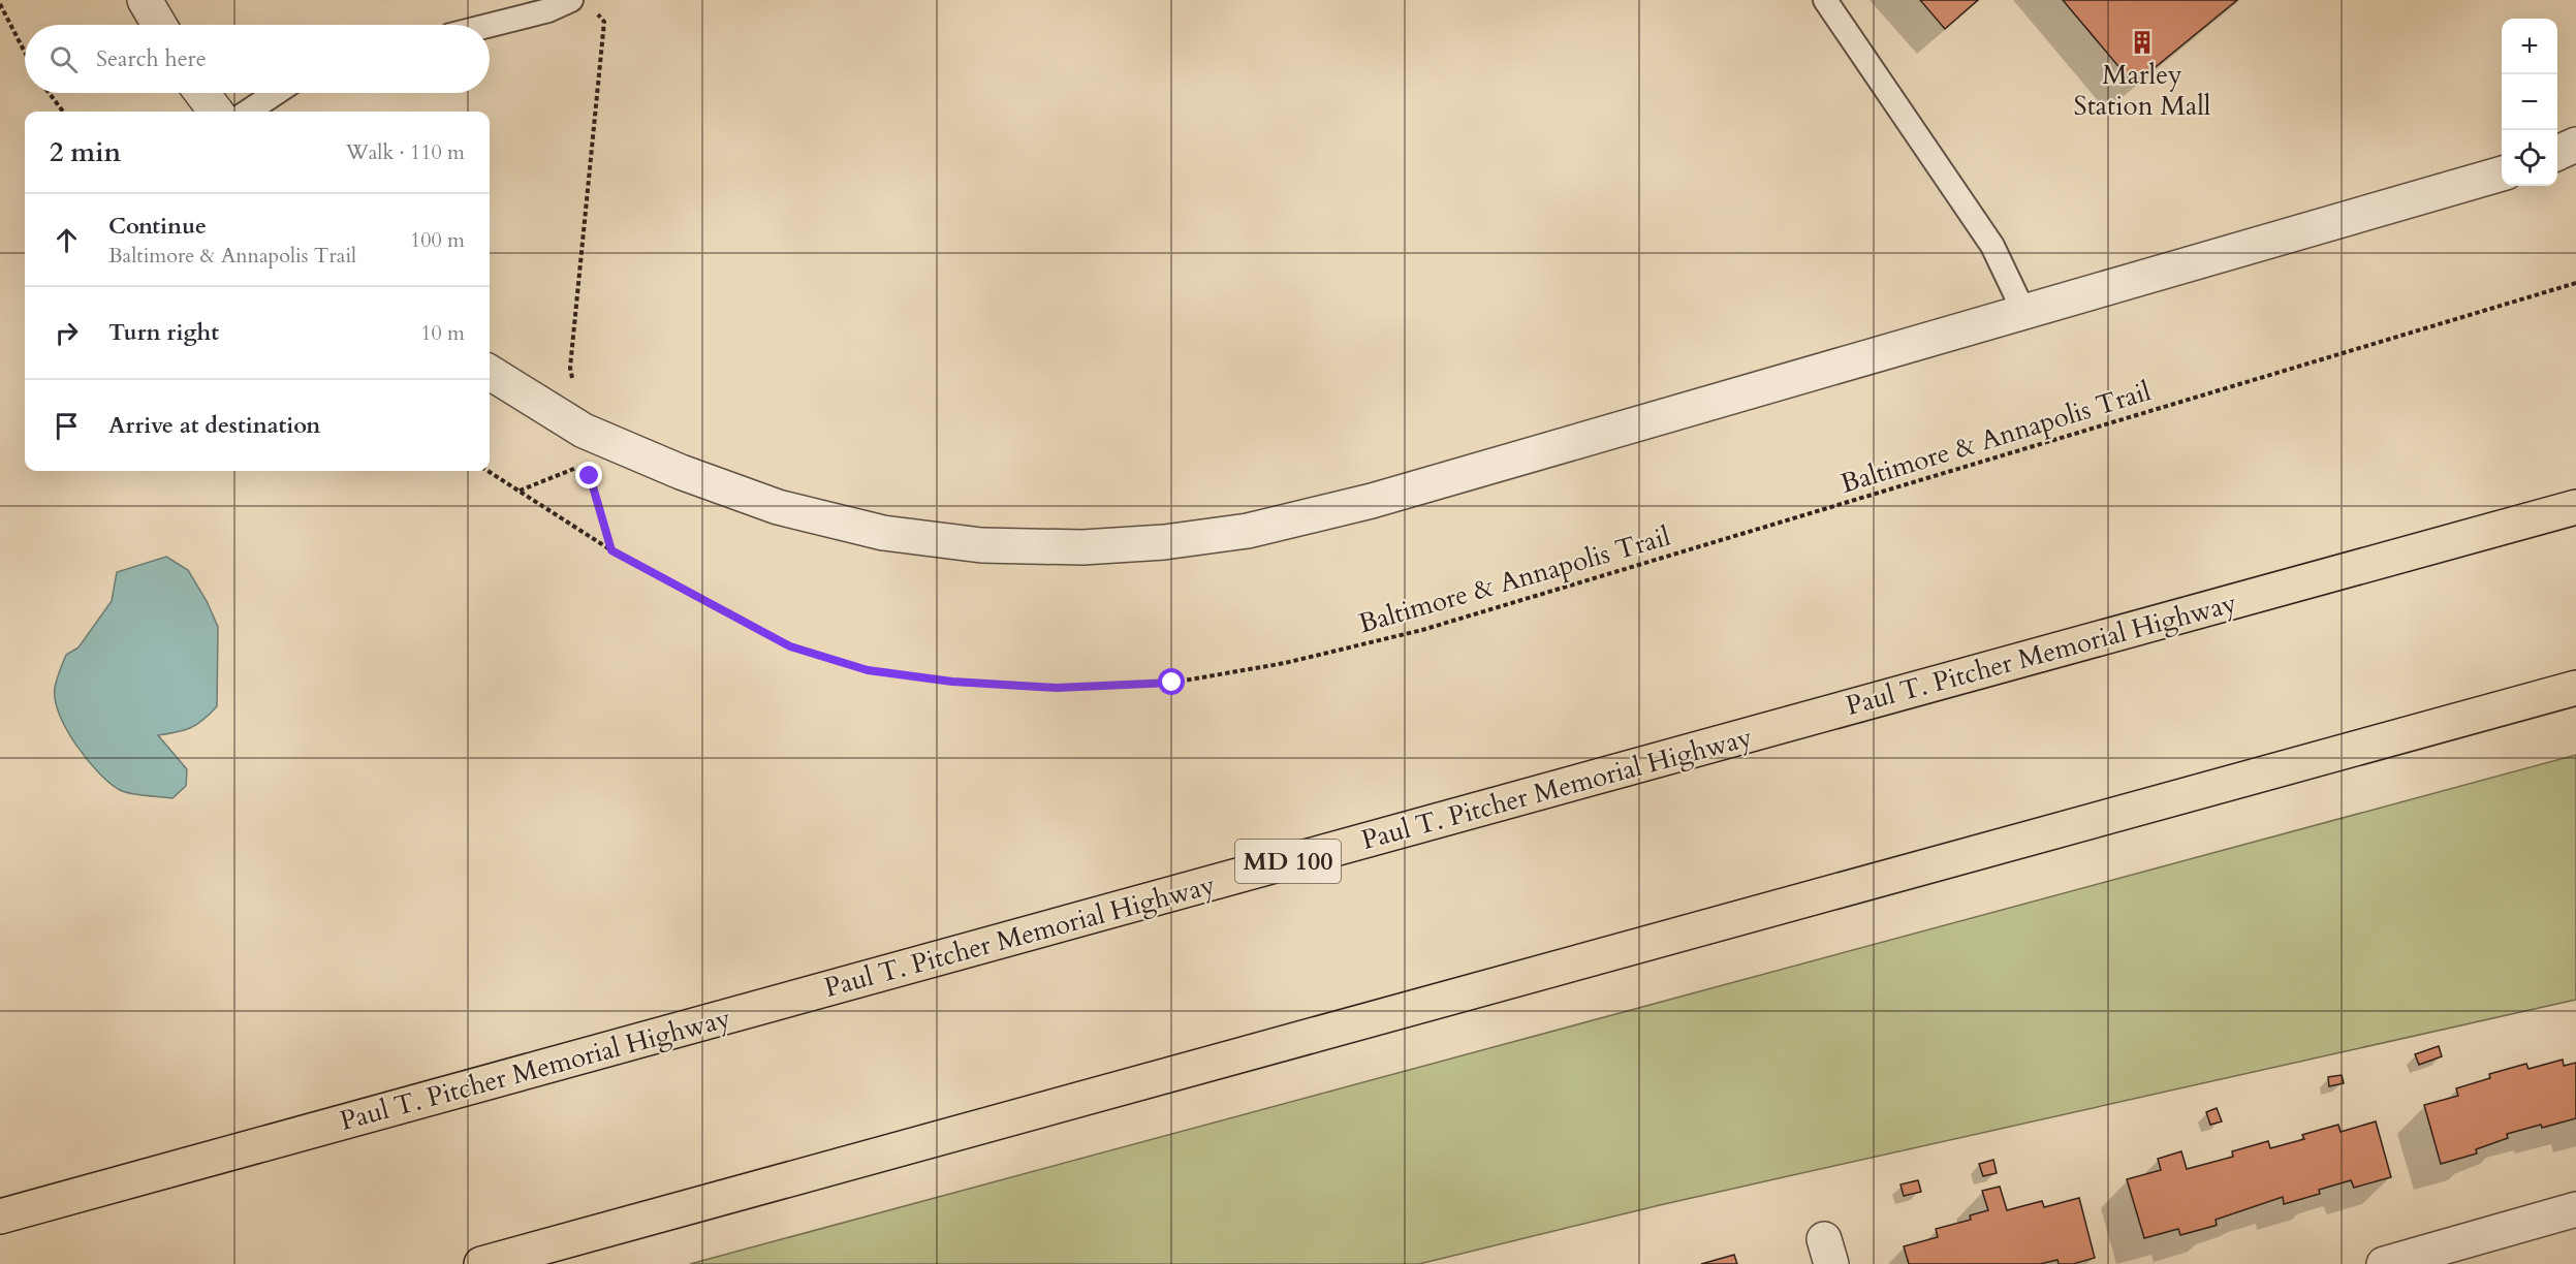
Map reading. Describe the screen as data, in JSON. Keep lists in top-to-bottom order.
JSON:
{
  "streets": {
    "highway": ["Paul T. Pitcher Memorial Highway", "MD 100"],
    "path": ["Baltimore & Annapolis Trail"]
  },
  "places": {
    "building": ["Marley Station Mall"]
  },
  "page": {
    "map_buttons": ["+", "−"],
    "search": "Search here",
    "heading": ["2 min", "Walk · 110 m"],
    "list": [
      ["Continue", "Baltimore & Annapolis Trail", "100 m"],
      ["Turn right", "10 m"],
      "Arrive at destination"
    ]
  }
}
